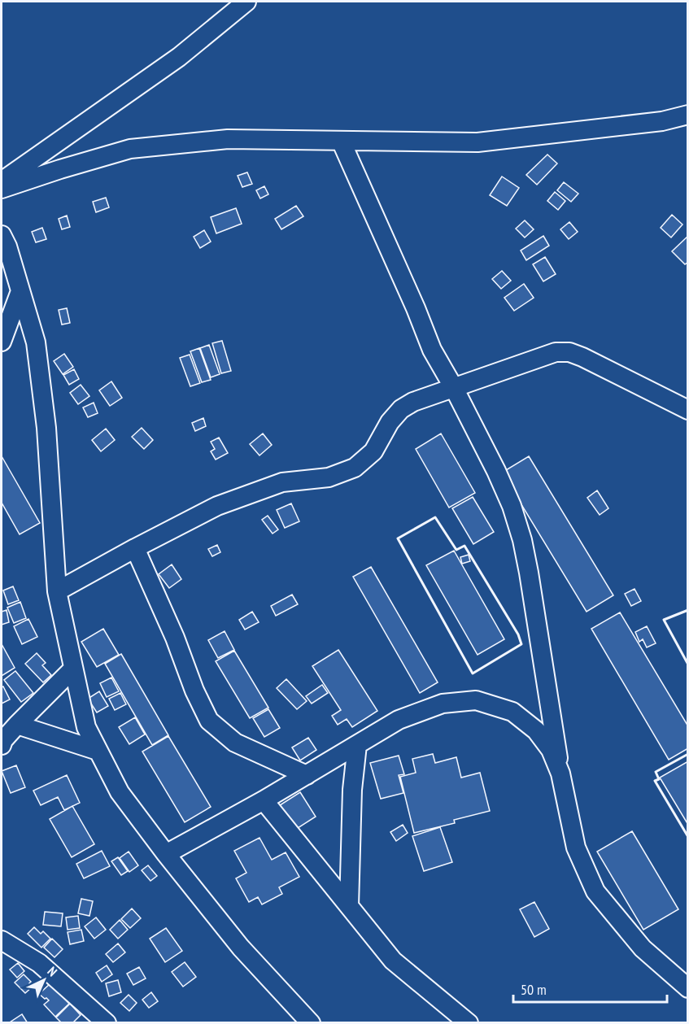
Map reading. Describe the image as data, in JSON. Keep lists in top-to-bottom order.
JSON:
{
  "scale_bar": "50 m",
  "north": "top right"
}
